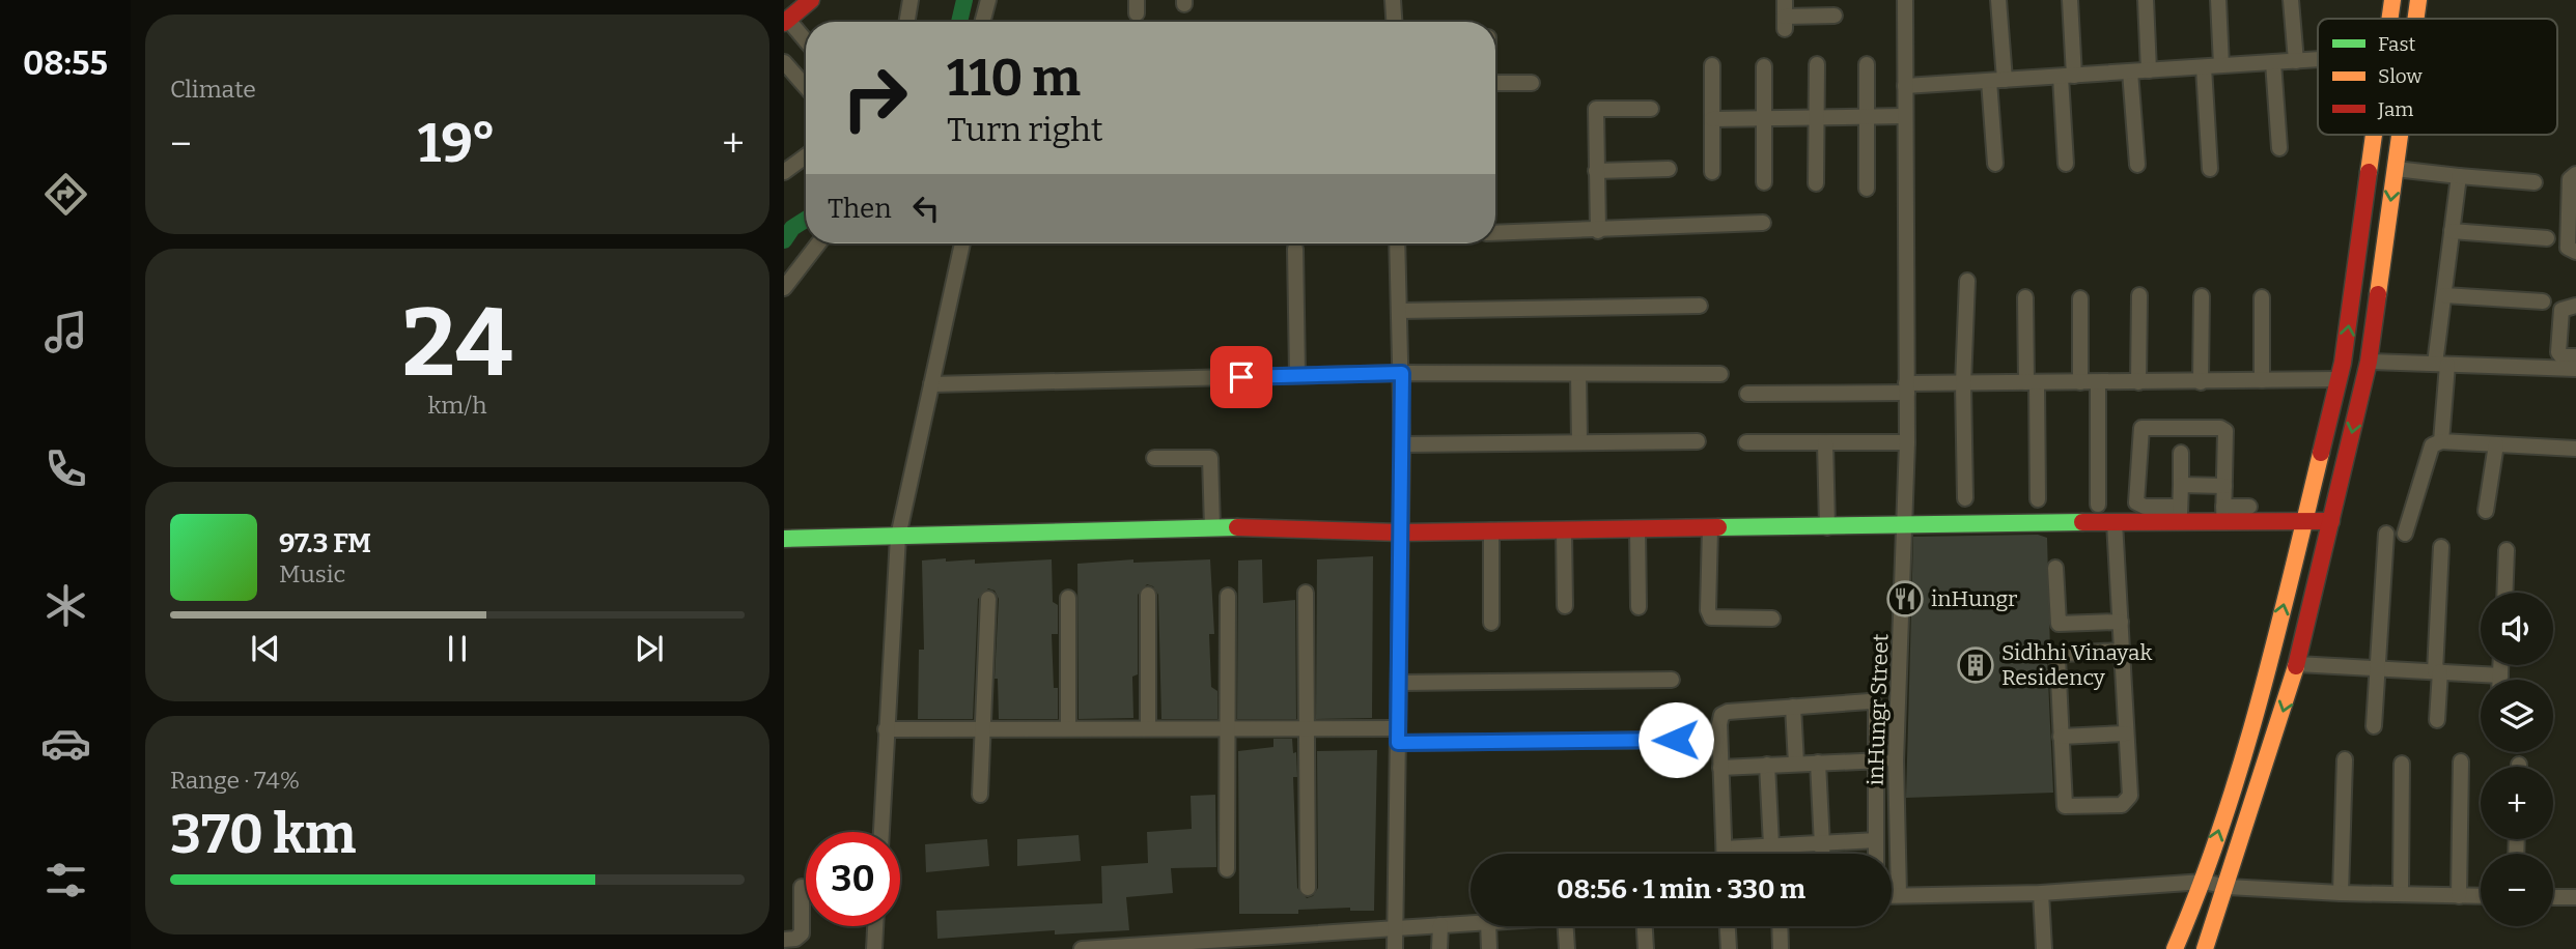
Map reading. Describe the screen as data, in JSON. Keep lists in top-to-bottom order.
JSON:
{
  "streets": {
    "street": ["inHungr Street"]
  },
  "places": {
    "restaurant": ["inHungr"],
    "building": ["Sidhhi Vinayak Residency"]
  },
  "legend": ["Fast", "Slow", "Jam"],
  "page": {
    "tabs": "08:55",
    "tile": [
      "Climate",
      ["24", "km/h"],
      ["Range · 74%", "370 km"]
    ],
    "turn": ["110 m", "Turn right"],
    "heat": ["−", "19°", "+"],
    "then": "Then",
    "song": ["97.3 FM", "Music"],
    "map_buttons": ["+", "−"],
    "limit": "30",
    "trip": "08:56 · 1 min · 330 m"
  }
}
